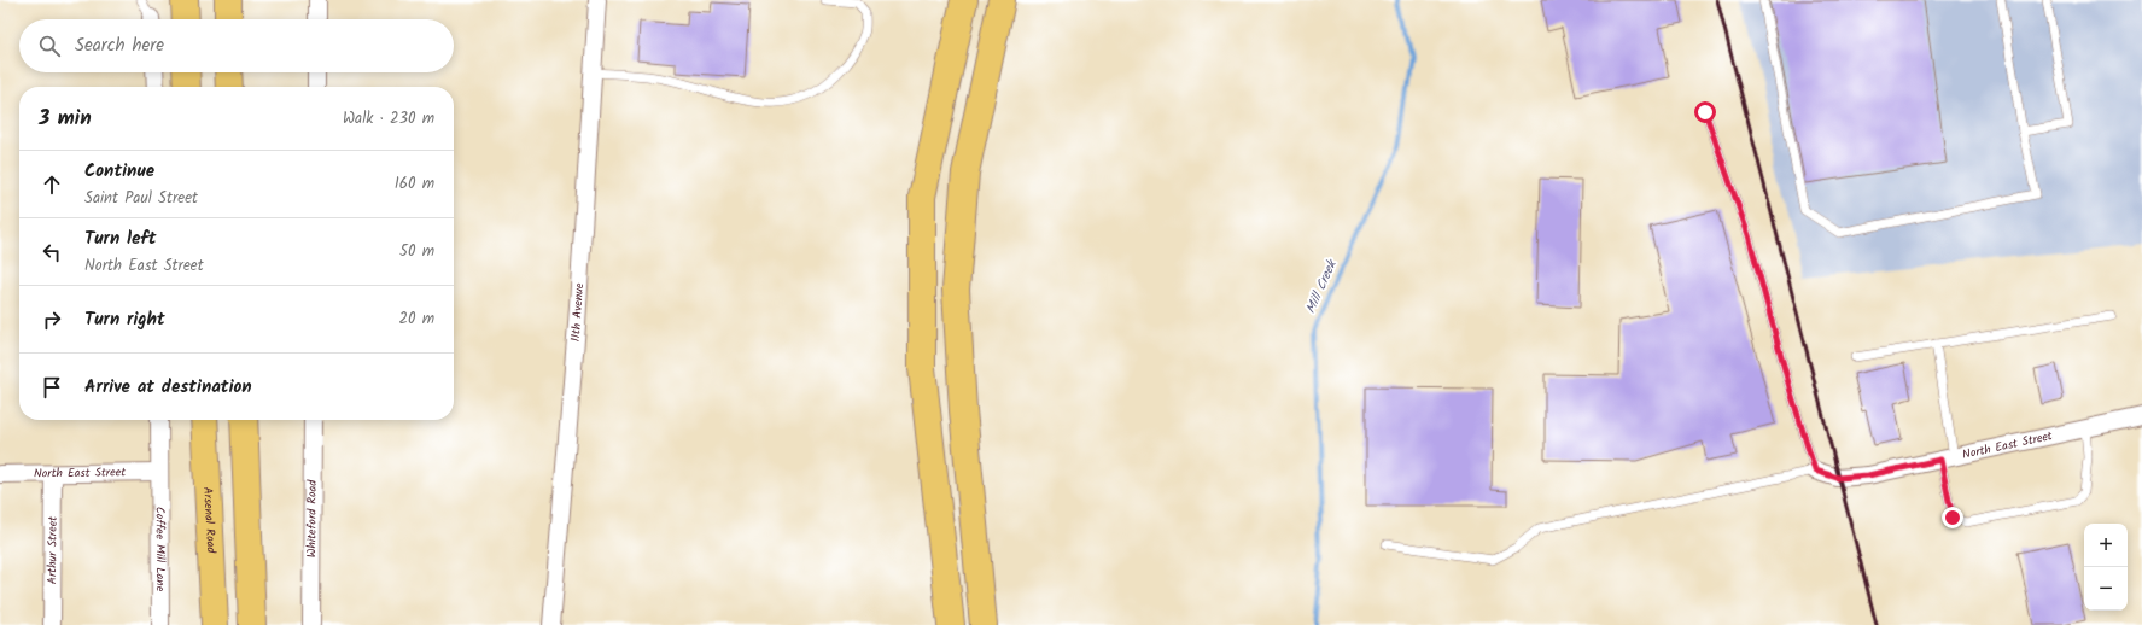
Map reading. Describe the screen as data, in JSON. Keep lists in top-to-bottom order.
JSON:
{
  "streets": {
    "highway": ["Arsenal Road"],
    "street": [
      "11th Avenue",
      "North East Street",
      "Whiteford Road",
      "Coffee Mill Lane",
      "Arthur Street"
    ]
  },
  "crossings": [
    ["North East Street", "Coffee Mill Lane"],
    ["North East Street", "Arthur Street"]
  ],
  "water": ["Mill Creek"],
  "page": {
    "search": "Search here",
    "heading": ["3 min", "Walk · 230 m"],
    "list": [
      ["Continue", "Saint Paul Street", "160 m"],
      ["Turn left", "North East Street", "50 m"],
      ["Turn right", "20 m"],
      "Arrive at destination"
    ],
    "map_buttons": ["+", "−"]
  }
}
